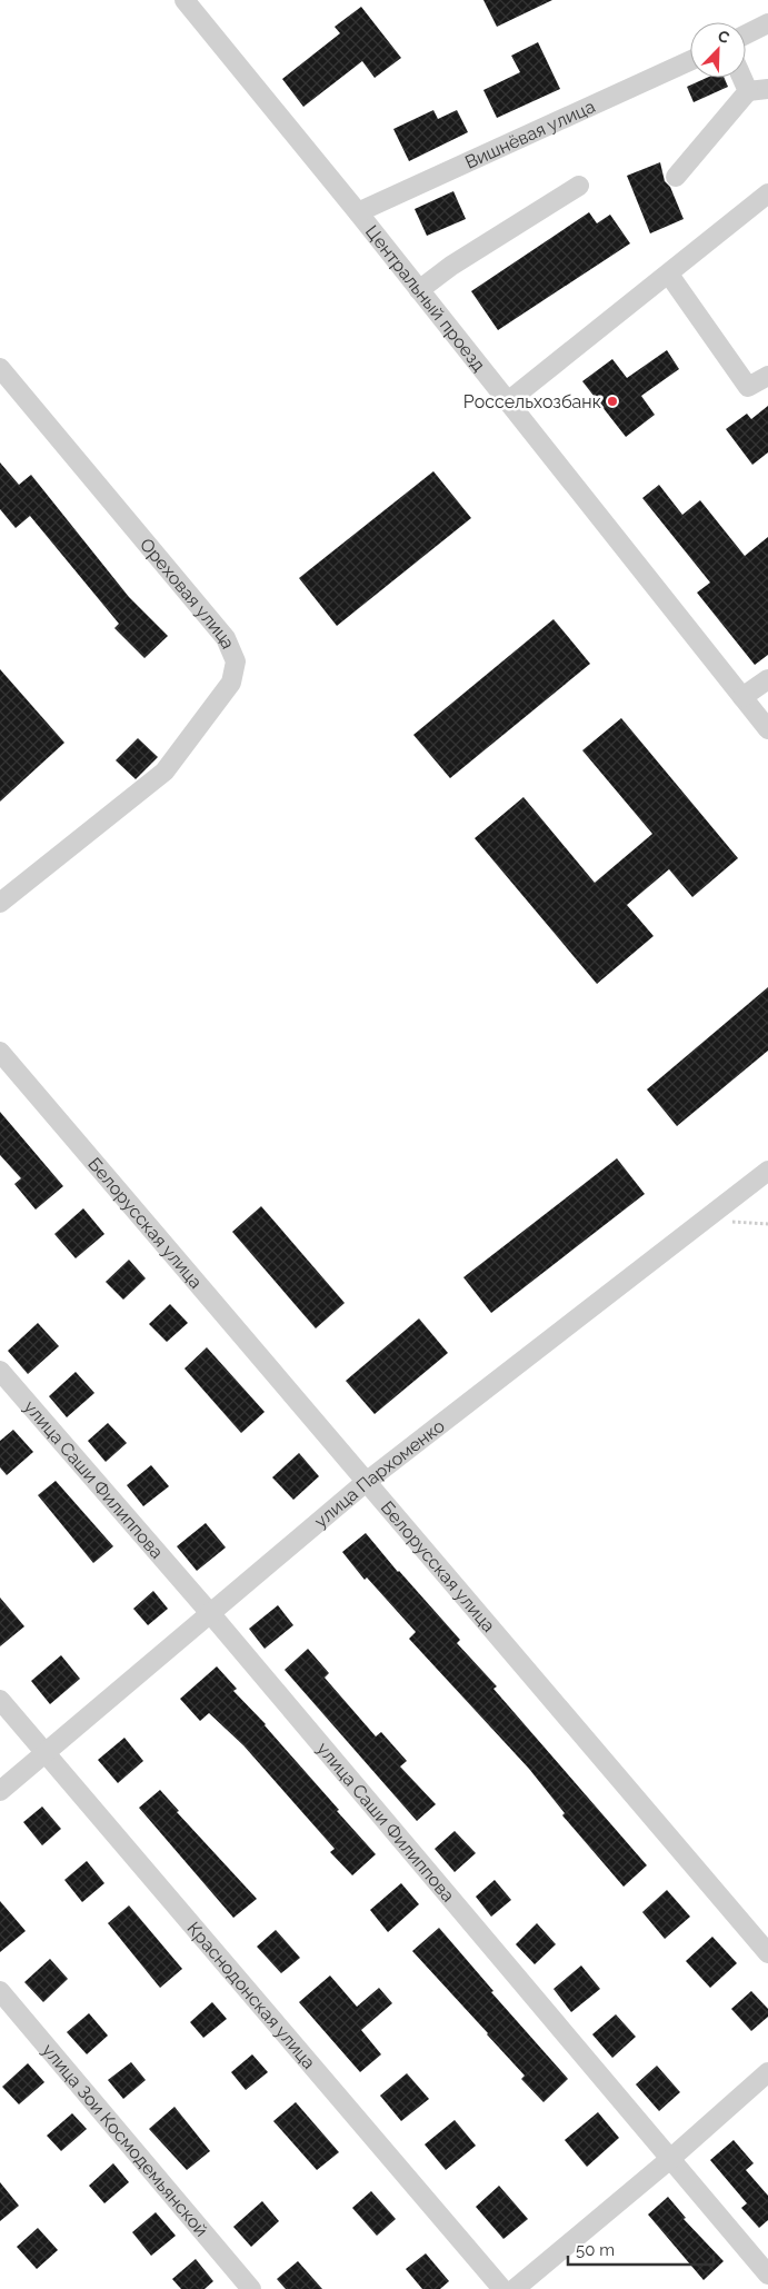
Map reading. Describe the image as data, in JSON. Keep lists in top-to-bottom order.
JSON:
{
  "streets": {
    "street": [
      "Вишнёвая улица",
      "Центральный проезд",
      "Ореховая улица",
      "Белорусская улица",
      "улица Пархоменко",
      "улица Саши Филиппова",
      "Краснодонская улица",
      "улица Зои Космодемьянской"
    ]
  },
  "crossings": [
    ["Вишнёвая улица", "Центральный проезд"],
    ["Белорусская улица", "улица Пархоменко"],
    ["улица Пархоменко", "улица Саши Филиппова"],
    ["улица Пархоменко", "Краснодонская улица"]
  ],
  "places": ["Россельхозбанк"],
  "scale_bar": "50 m",
  "north": "top right"
}
